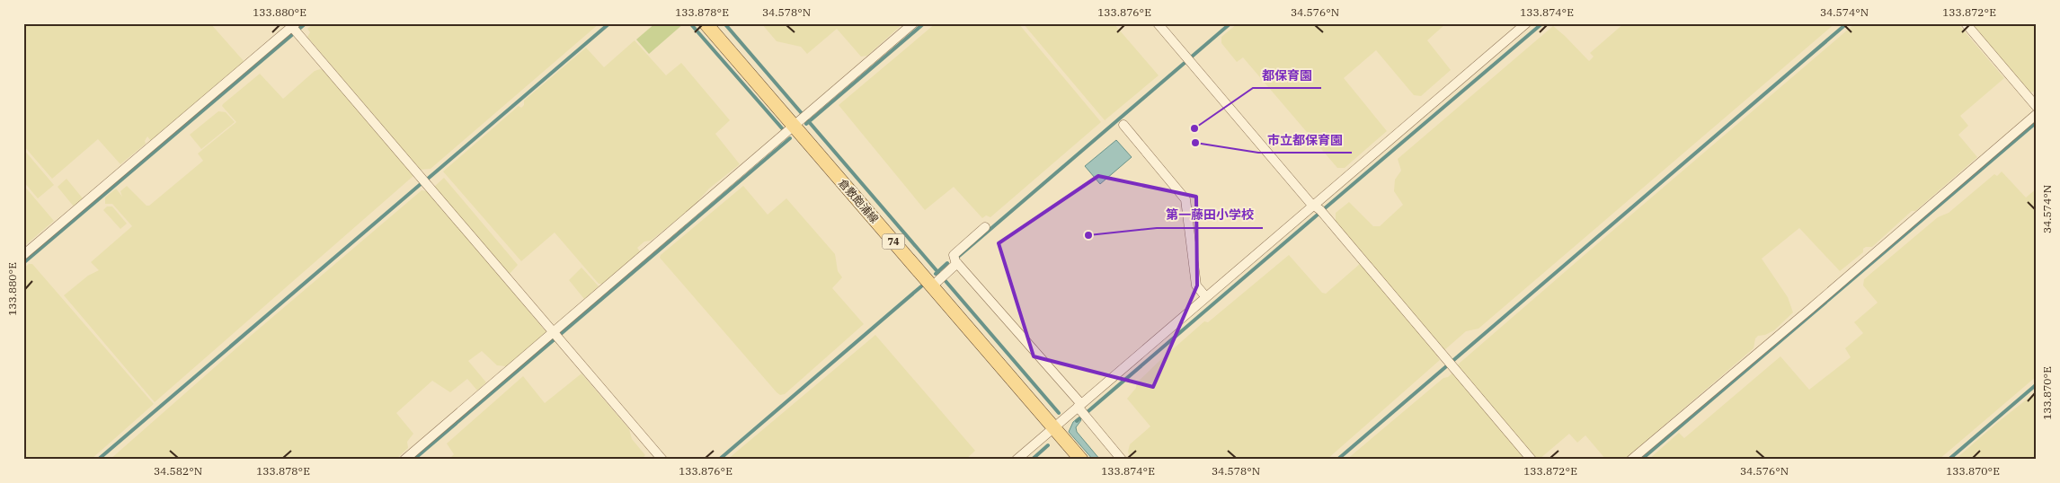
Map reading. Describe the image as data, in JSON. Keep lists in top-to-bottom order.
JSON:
{
  "streets": {
    "main road": ["倉敷飽浦線", "74"]
  },
  "places": ["都保育園", "市立都保育園", "第一藤田小学校"],
  "coordinates": [
    "133.880°E",
    "133.878°E",
    "34.578°N",
    "133.876°E",
    "34.576°N",
    "133.874°E",
    "34.574°N",
    "133.872°E",
    "133.870°E",
    "34.582°N"
  ]
}
